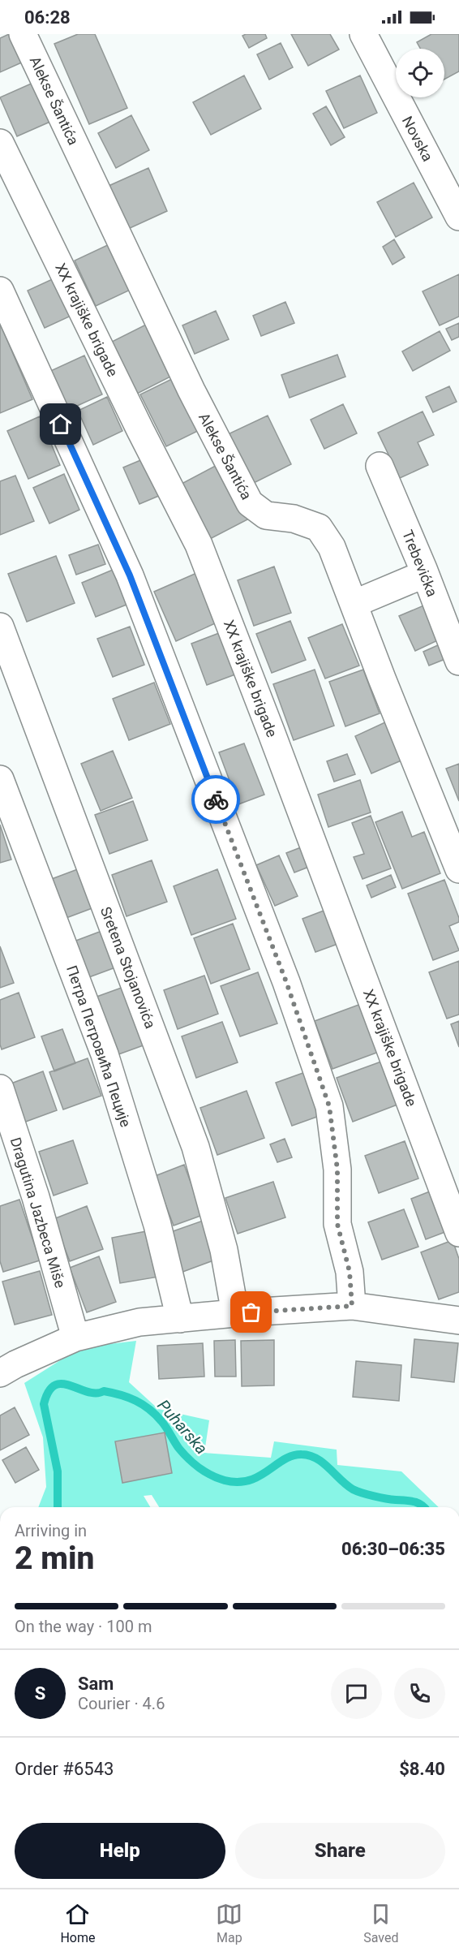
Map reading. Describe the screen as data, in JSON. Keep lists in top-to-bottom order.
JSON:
{
  "streets": {
    "street": [
      "Alekse Šantića",
      "Novska",
      "XX krajiške brigade",
      "Trebevićka",
      "Sretena Stojanovića",
      "Петра Петровића Пеције",
      "Dragutina Jazbeca Miše"
    ]
  },
  "water": ["Puharska"],
  "page": {
    "status": "06:28",
    "heading": ["2 min", "Arriving in", "06:30–06:35"],
    "panel": [
      "Sam",
      "Courier · 4.6",
      "Order #6543",
      "$8.40"
    ],
    "bar": "On the way · 100 m",
    "round": "S",
    "buttons": ["Help", "Share"],
    "tabs": ["Home", "Map", "Saved"]
  }
}
